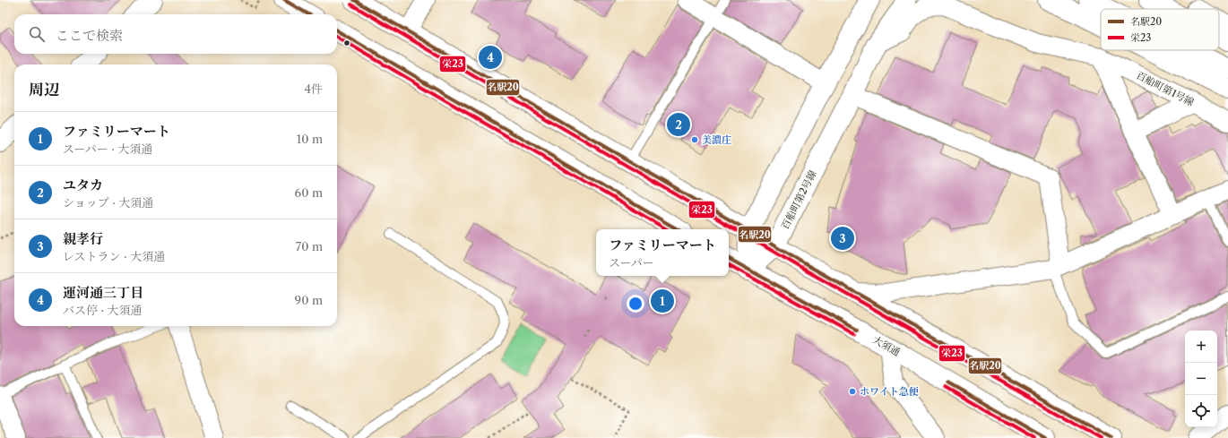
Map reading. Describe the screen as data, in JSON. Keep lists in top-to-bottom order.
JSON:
{
  "streets": {
    "main road": ["百船町第2号線", "大須通"],
    "street": ["百船町第1号線"]
  },
  "crossings": [
    ["百船町第1号線", "百船町第2号線"],
    ["百船町第2号線", "大須通"]
  ],
  "places": ["美濃庄", "ホワイト急便"],
  "lines": ["transit line 名駅20", "transit line 栄23"],
  "legend": ["名駅20", "栄23"],
  "page": {
    "search": "ここで検索",
    "pins": [
      "4",
      "2",
      "3",
      "1"
    ],
    "heading": ["周辺", "4件"],
    "list": [
      {
        "mark": "1",
        "name": "ファミリーマート",
        "note": "スーパー · 大須通",
        "value": "10 m"
      },
      {
        "mark": "2",
        "name": "ユタカ",
        "note": "ショップ · 大須通",
        "value": "60 m"
      },
      {
        "mark": "3",
        "name": "親孝行",
        "note": "レストラン · 大須通",
        "value": "70 m"
      },
      {
        "mark": "4",
        "name": "運河通三丁目",
        "note": "バス停 · 大須通",
        "value": "90 m"
      }
    ],
    "popup": ["ファミリーマート", "スーパー"],
    "map_buttons": ["+", "−"]
  }
}
